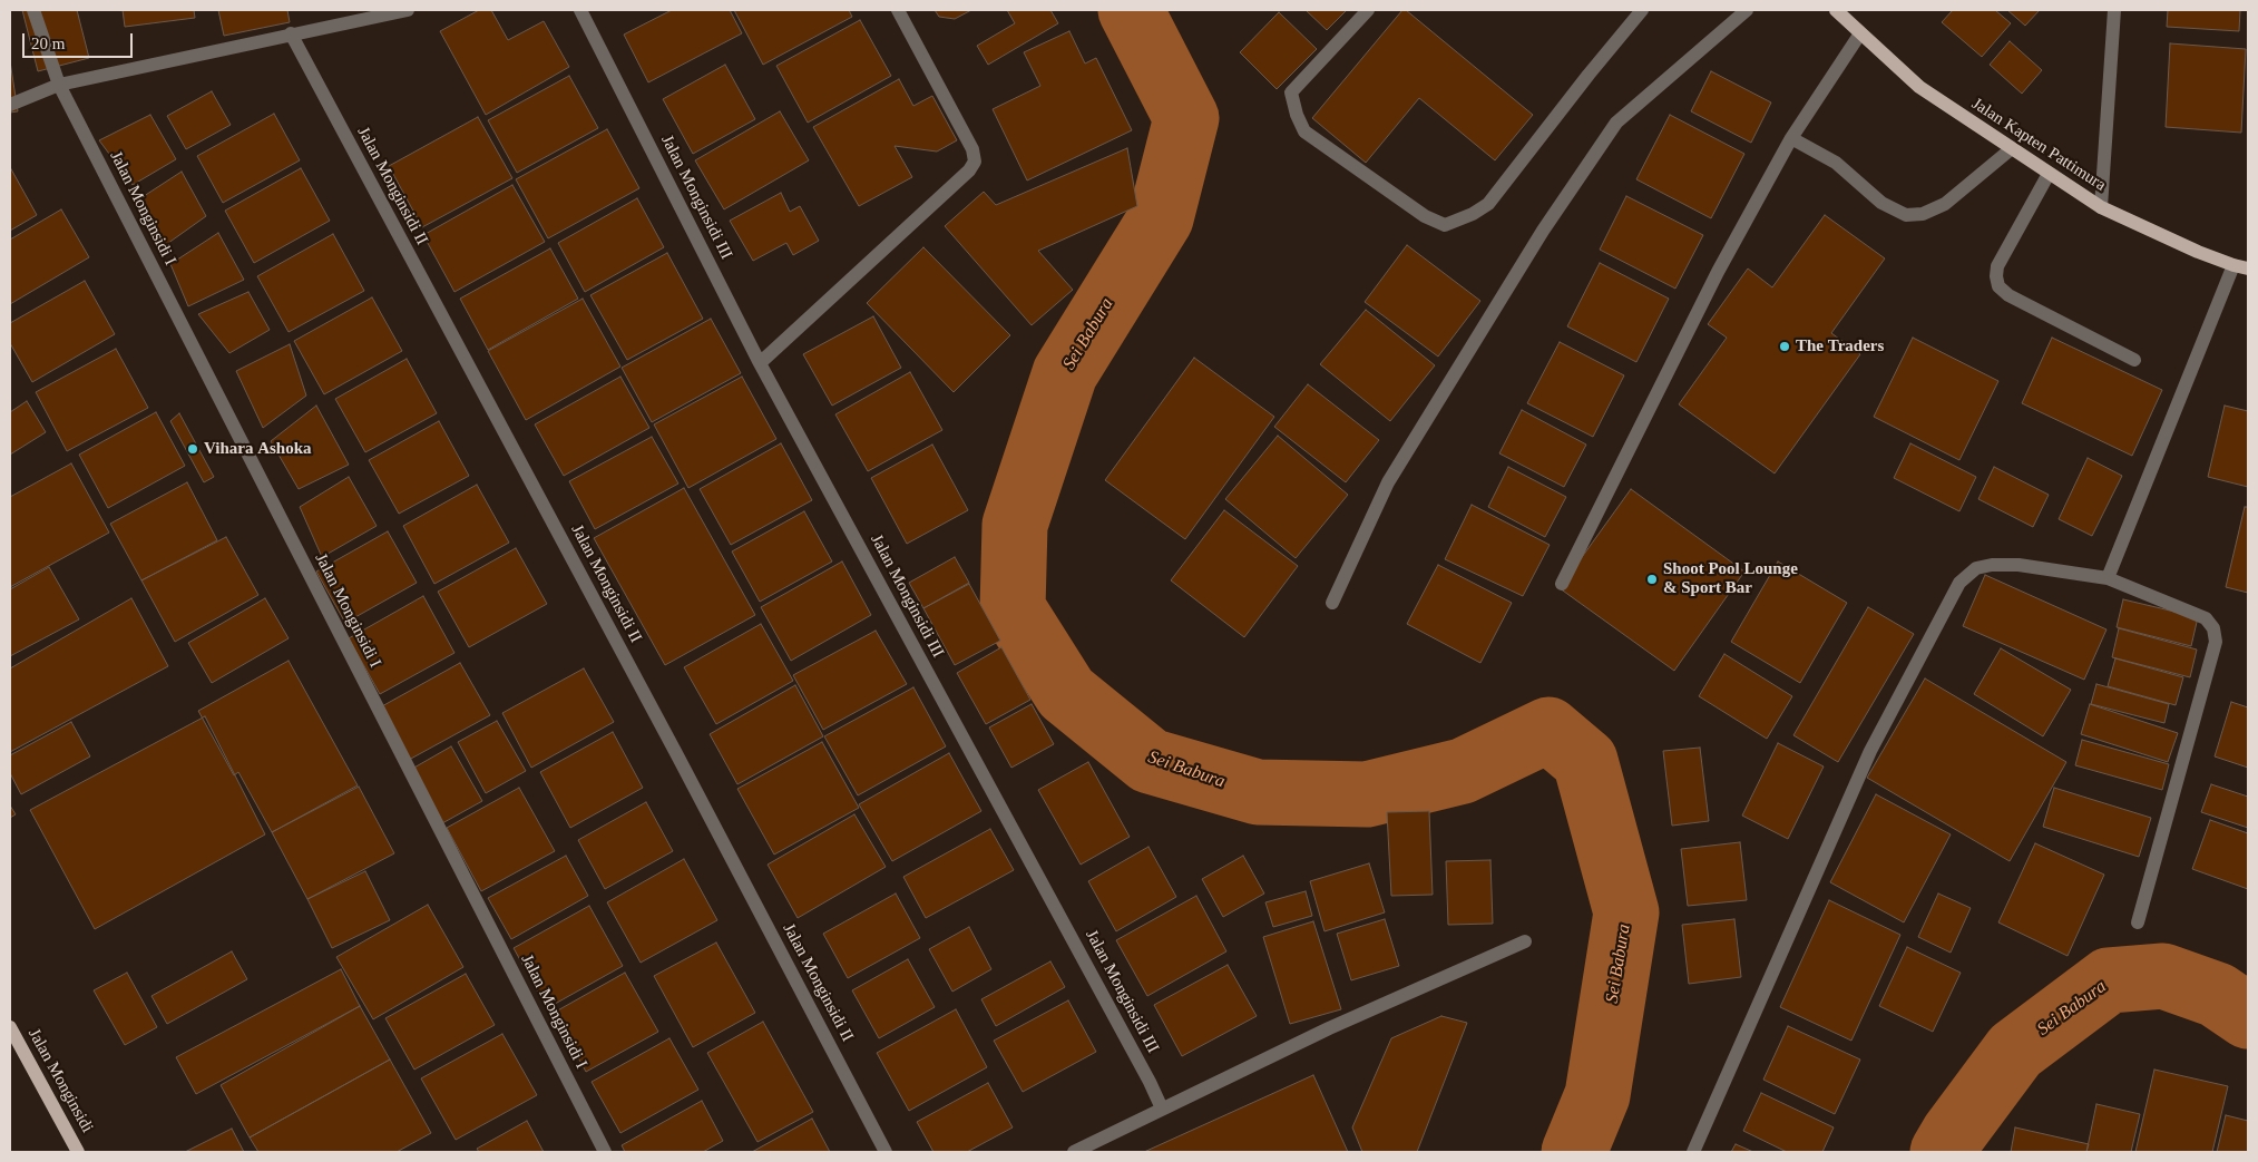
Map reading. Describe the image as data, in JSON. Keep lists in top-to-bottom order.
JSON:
{
  "streets": {
    "main road": ["Jalan Kapten Pattimura", "Jalan Monginsidi"],
    "street": ["Jalan Monginsidi II", "Jalan Monginsidi III", "Jalan Monginsidi I"]
  },
  "water": ["Sei Babura"],
  "places": ["The Traders", "Vihara Ashoka", "Shoot Pool Lounge & Sport Bar"],
  "scale_bar": "20 m"
}
